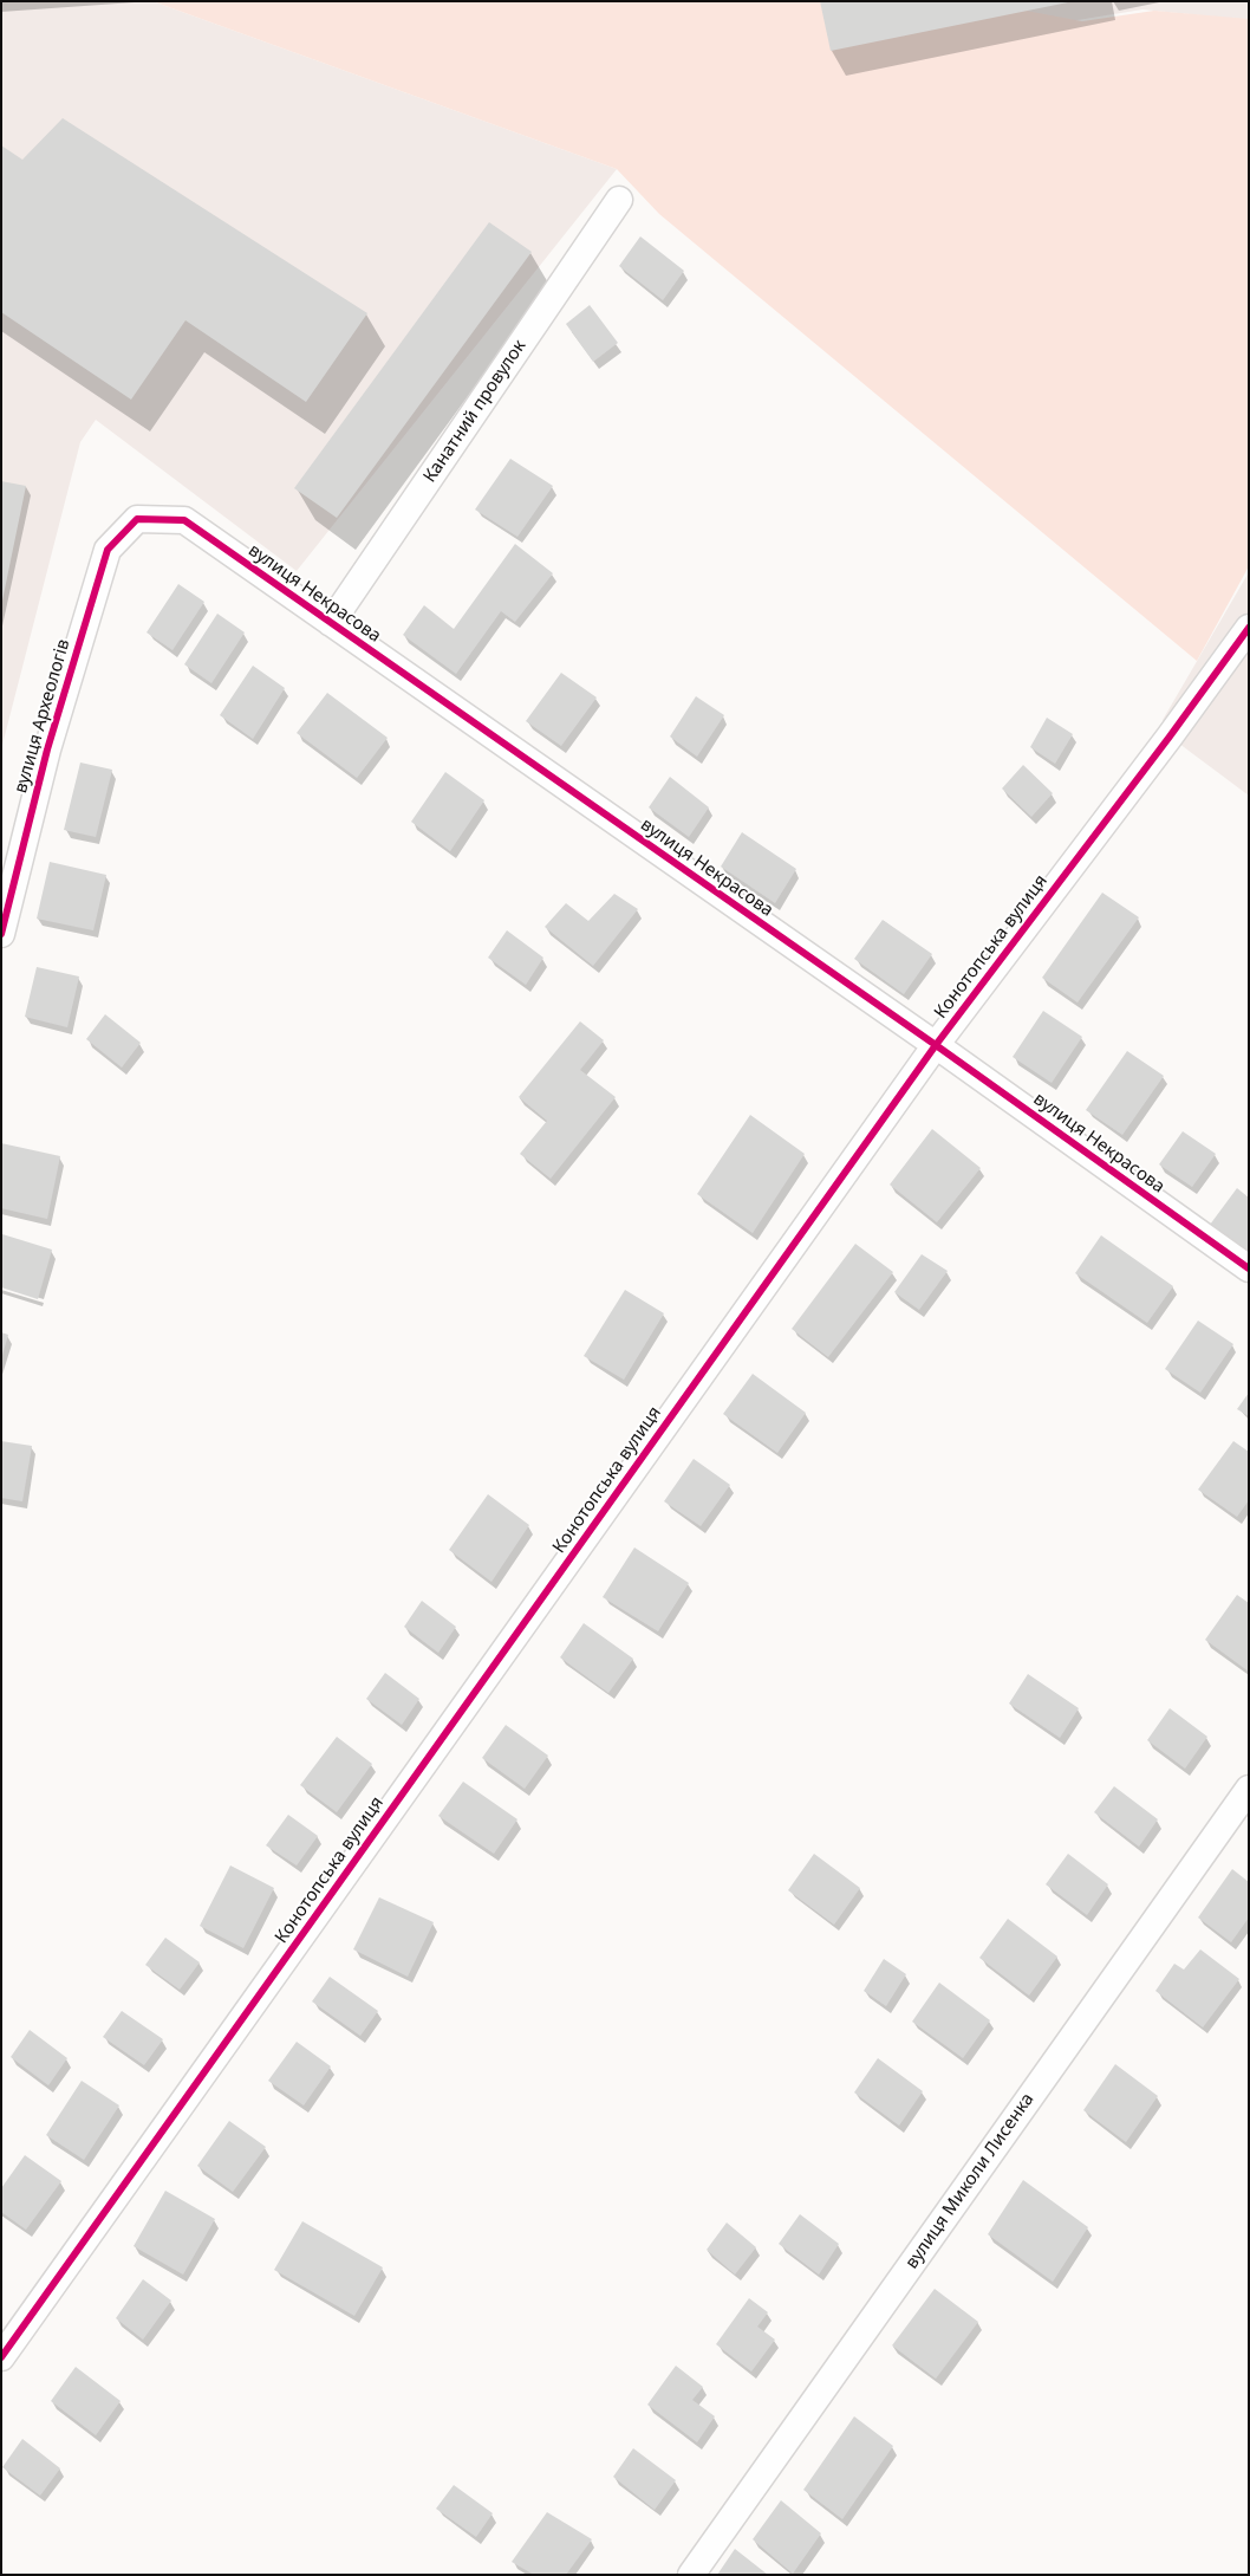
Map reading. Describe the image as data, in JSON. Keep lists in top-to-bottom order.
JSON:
{
  "streets": {
    "street": [
      "Канатний провулок",
      "вулиця Некрасова",
      "вулиця Археологів",
      "Конотопська вулиця",
      "вулиця Миколи Лисенка"
    ]
  },
  "crossings": [
    ["Канатний провулок", "вулиця Некрасова"],
    ["вулиця Некрасова", "вулиця Археологів"],
    ["вулиця Некрасова", "Конотопська вулиця"]
  ]
}
